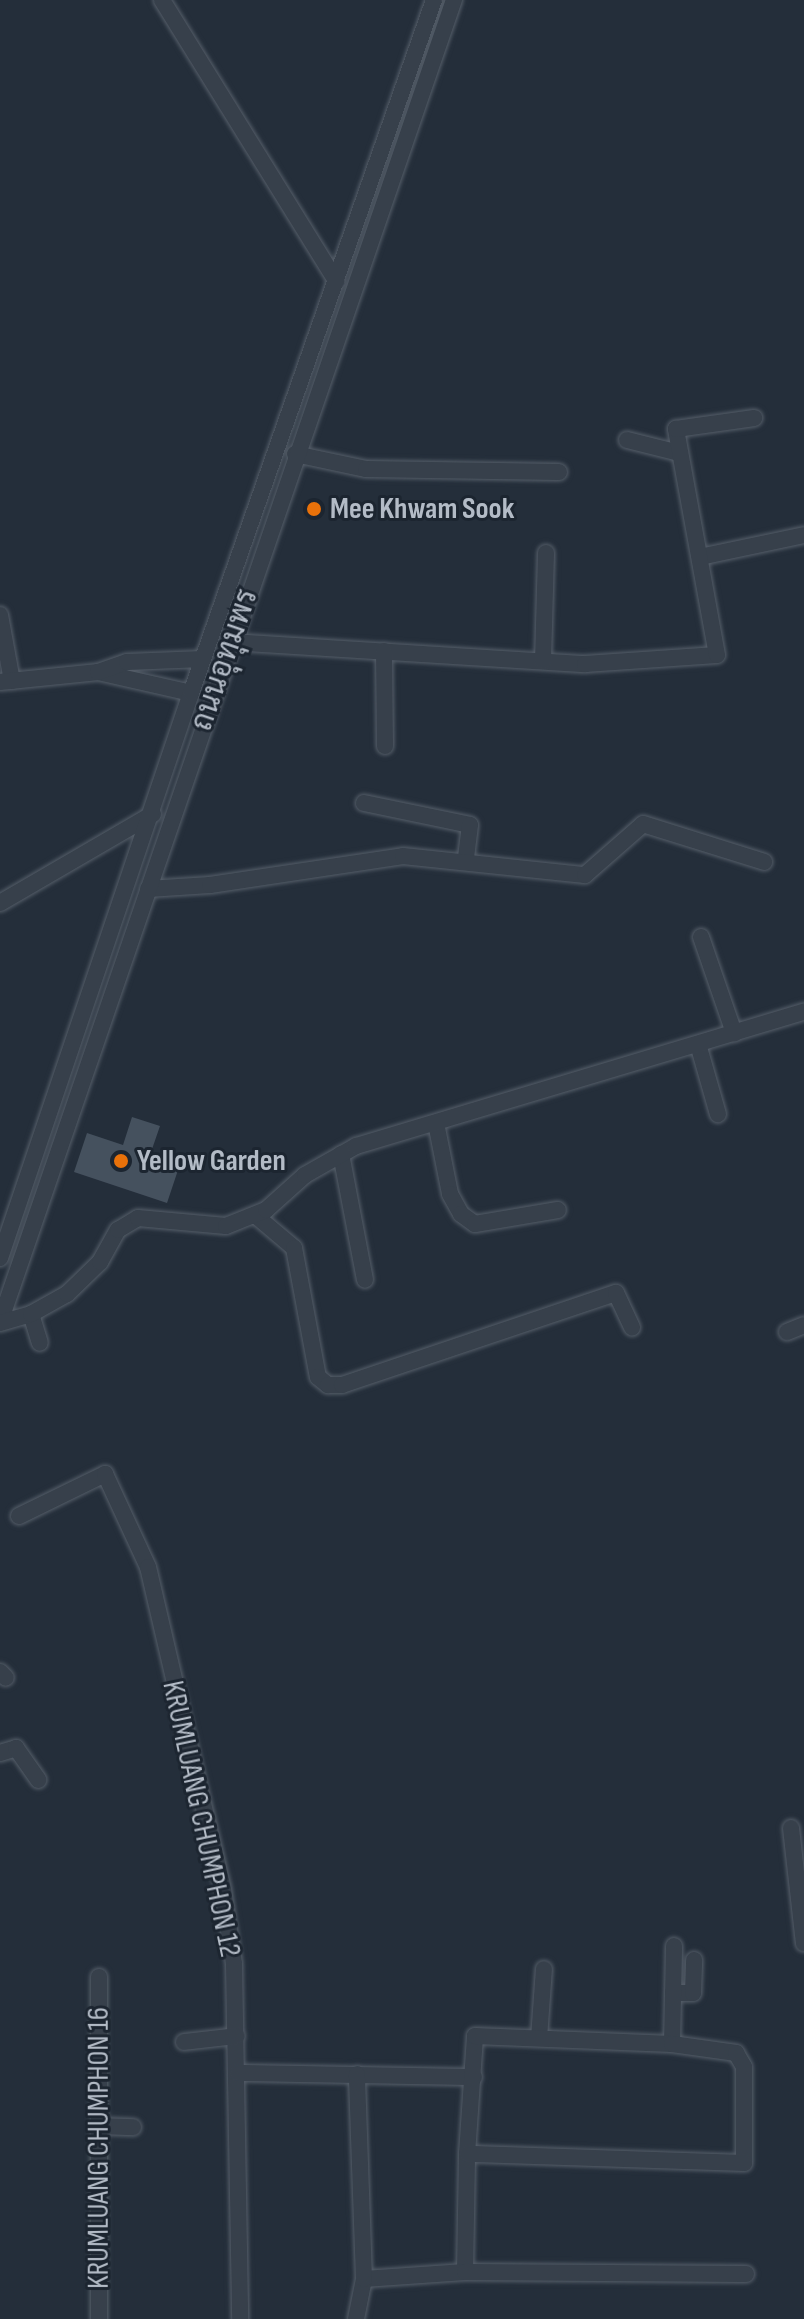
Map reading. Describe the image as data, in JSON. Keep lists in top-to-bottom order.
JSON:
{
  "streets": {
    "street": ["ถนนอุทุมพร", "KRUMLUANG CHUMPHON 12", "KRUMLUANG CHUMPHON 16"]
  },
  "places": ["Mee Khwam Sook", "Yellow Garden"]
}
